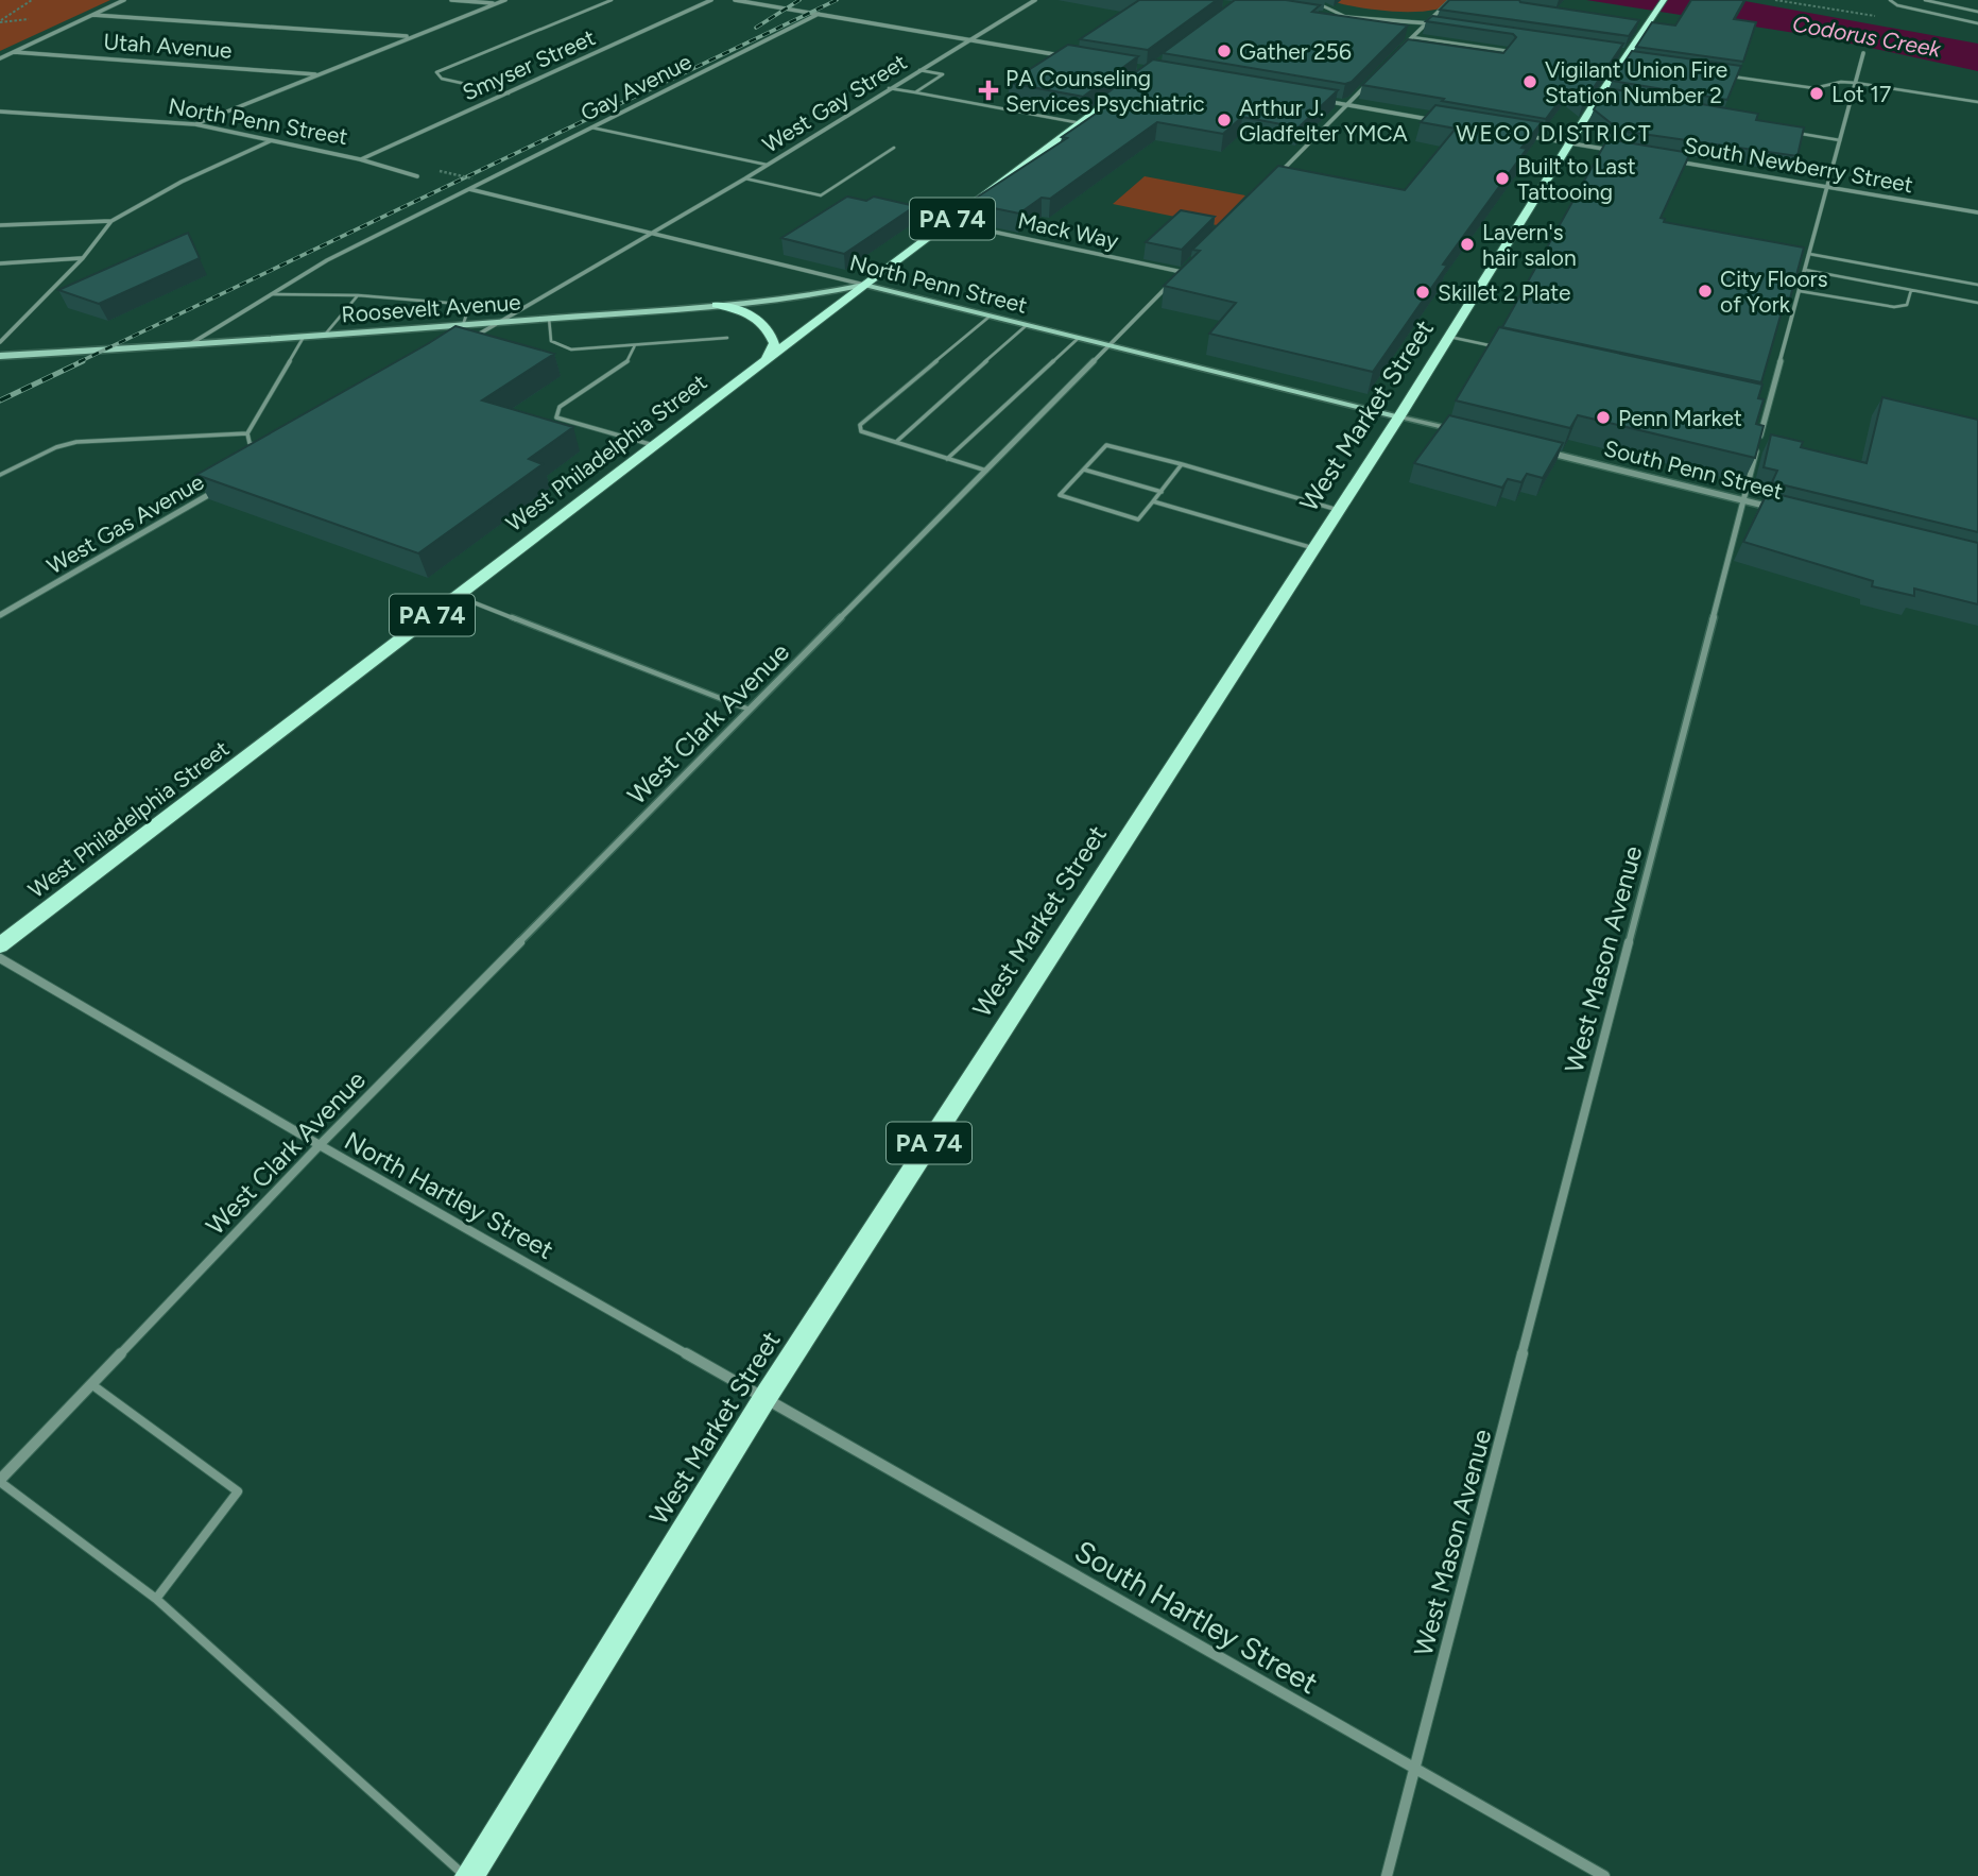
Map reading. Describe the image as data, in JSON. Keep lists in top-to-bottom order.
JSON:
{
  "streets": {
    "main road": [
      "North Penn Street",
      "PA 74",
      "Roosevelt Avenue",
      "West Market Street",
      "West Philadelphia Street"
    ],
    "street": [
      "Utah Avenue",
      "Smyser Street",
      "Gay Avenue",
      "West Gay Street",
      "South Newberry Street",
      "Mack Way",
      "South Penn Street",
      "West Gas Avenue",
      "West Clark Avenue",
      "West Mason Avenue",
      "North Hartley Street",
      "South Hartley Street"
    ]
  },
  "crossings": [
    ["Smyser Street", "North Penn Street"],
    ["Gay Avenue", "North Penn Street"],
    ["Gay Avenue", "Roosevelt Avenue"],
    ["West Gay Street", "North Penn Street"],
    ["North Penn Street", "Roosevelt Avenue"],
    ["North Penn Street", "West Market Street"],
    ["North Penn Street", "West Philadelphia Street"],
    ["North Penn Street", "West Clark Avenue"],
    ["South Newberry Street", "West Mason Avenue"],
    ["Mack Way", "West Philadelphia Street"],
    ["Mack Way", "West Clark Avenue"],
    ["Roosevelt Avenue", "West Philadelphia Street"],
    ["West Market Street", "North Hartley Street"],
    ["West Market Street", "South Hartley Street"],
    ["South Penn Street", "West Mason Avenue"],
    ["West Clark Avenue", "North Hartley Street"],
    ["West Mason Avenue", "South Hartley Street"],
    ["North Hartley Street", "South Hartley Street"]
  ],
  "districts": ["WECO DISTRICT"],
  "water": ["Codorus Creek"],
  "places": {
    "other": [
      "Gather 256",
      "Vigilant Union Fire Station Number 2",
      "Lot 17",
      "Arthur J. Gladfelter YMCA",
      "Built to Last Tattooing",
      "Lavern's hair salon",
      "City Floors of York",
      "Skillet 2 Plate",
      "Penn Market"
    ],
    "health": ["PA Counseling Services Psychiatric"]
  }
}
